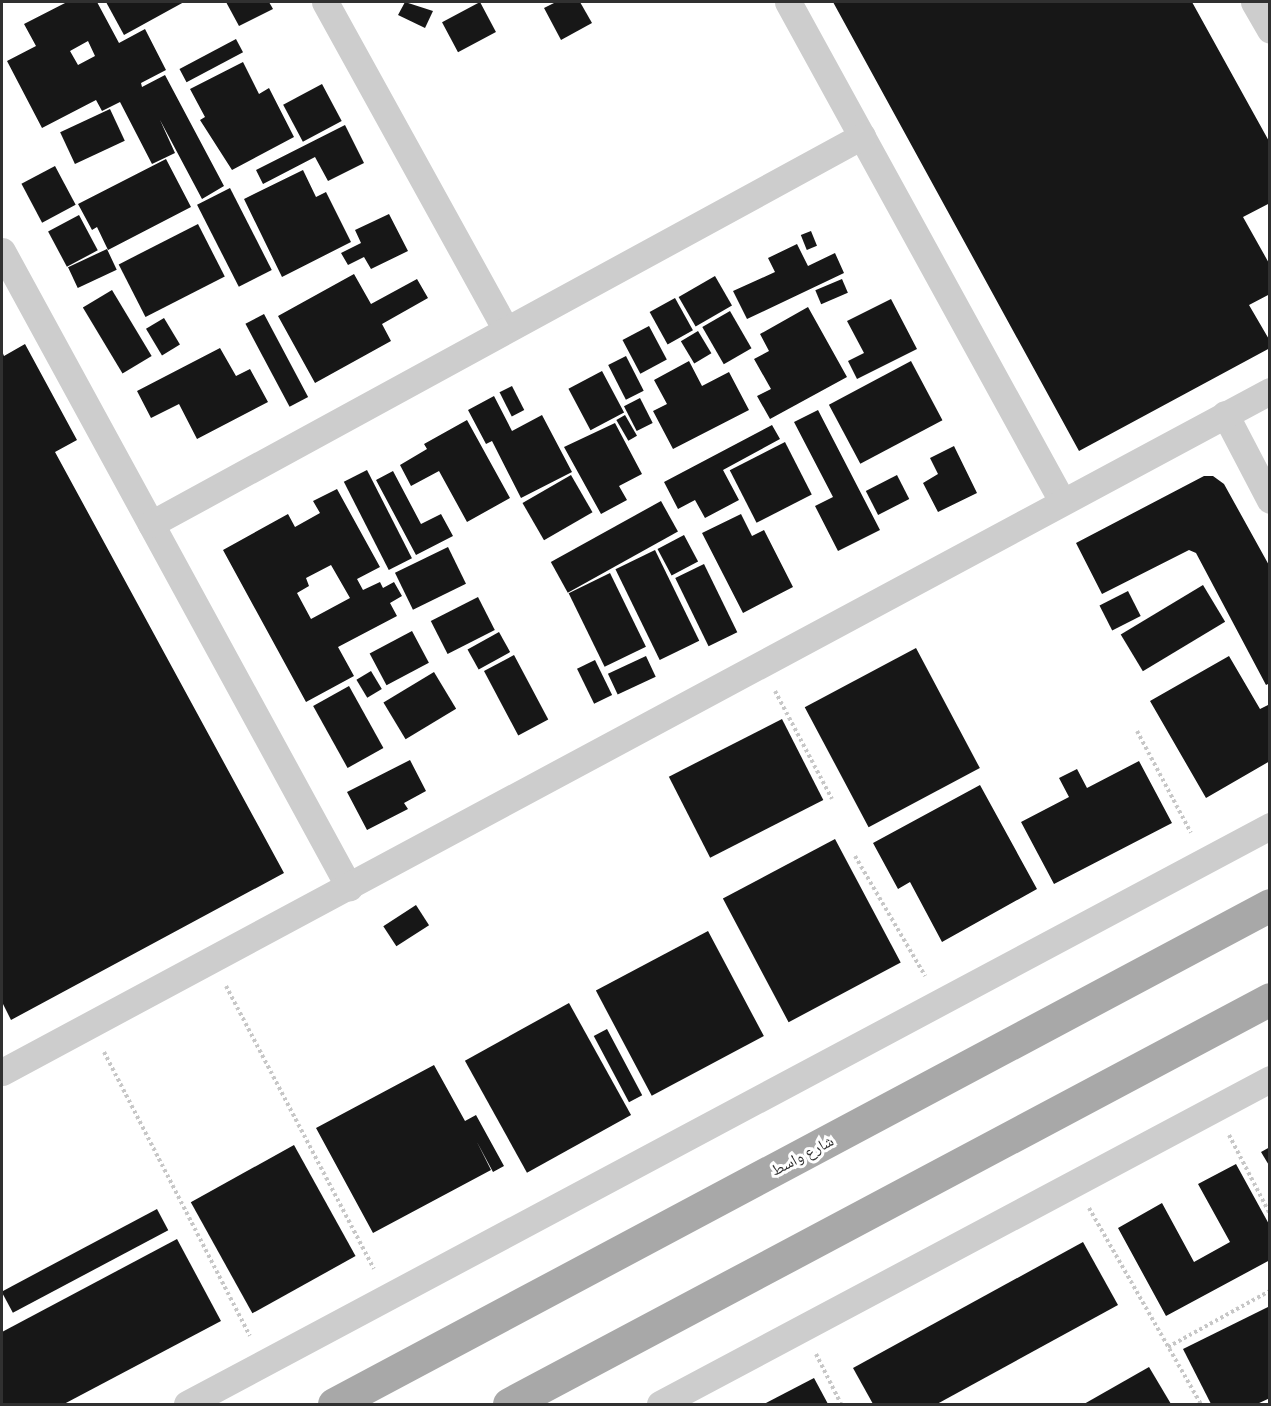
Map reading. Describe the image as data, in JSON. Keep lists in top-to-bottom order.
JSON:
{
  "streets": {
    "main road": ["شارع واسط"]
  }
}
